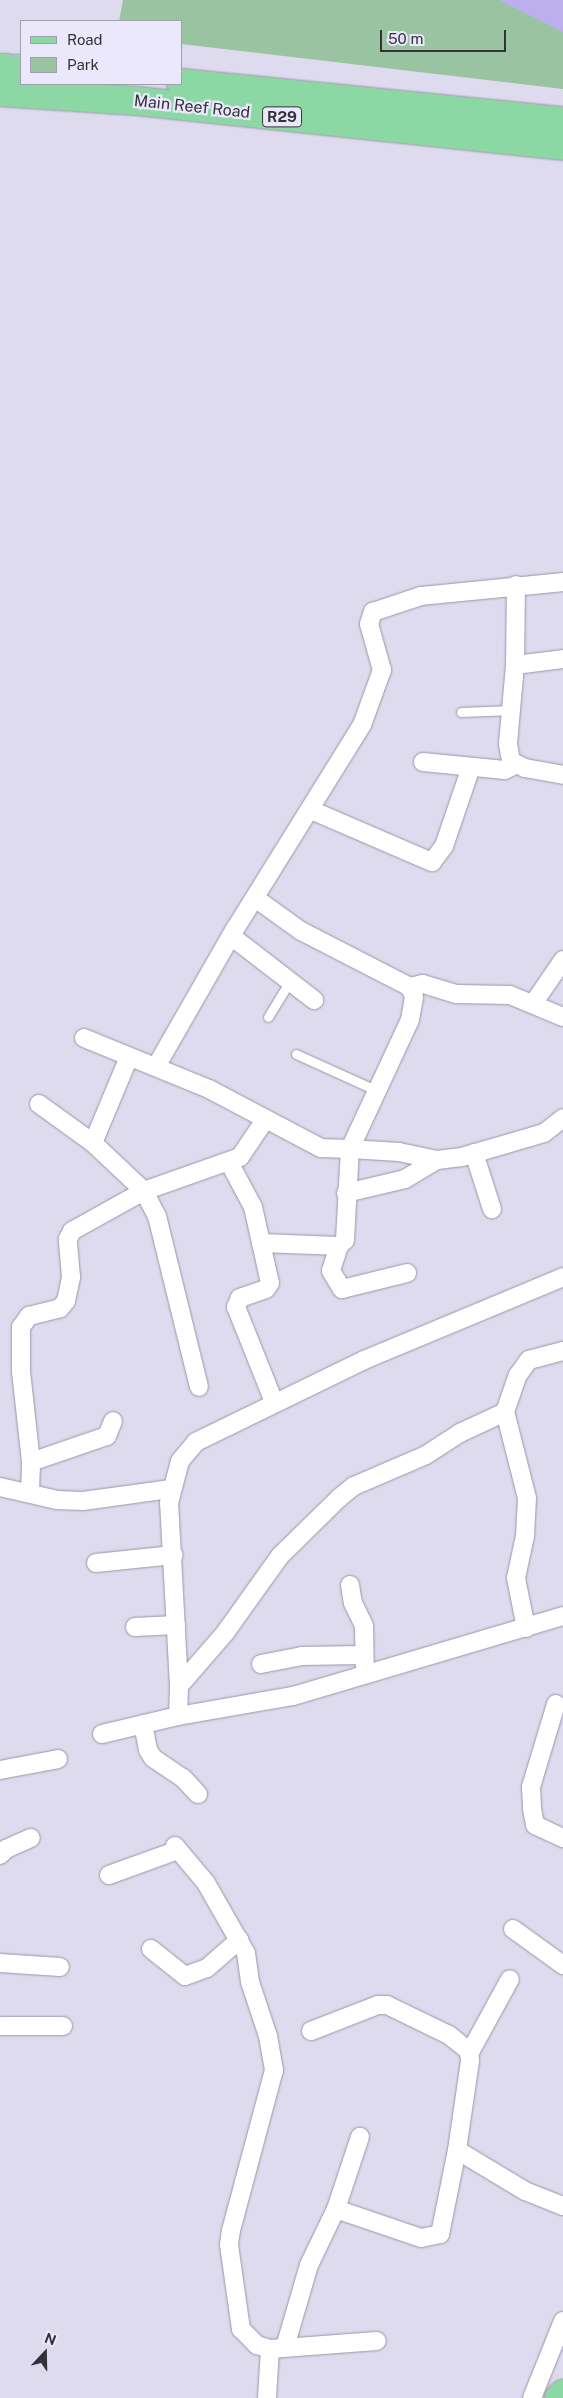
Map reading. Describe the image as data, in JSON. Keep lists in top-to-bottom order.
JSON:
{
  "streets": {
    "main road": ["Main Reef Road", "R29"]
  },
  "legend": ["Road", "Park"],
  "scale_bar": "50 m",
  "north": "top"
}
